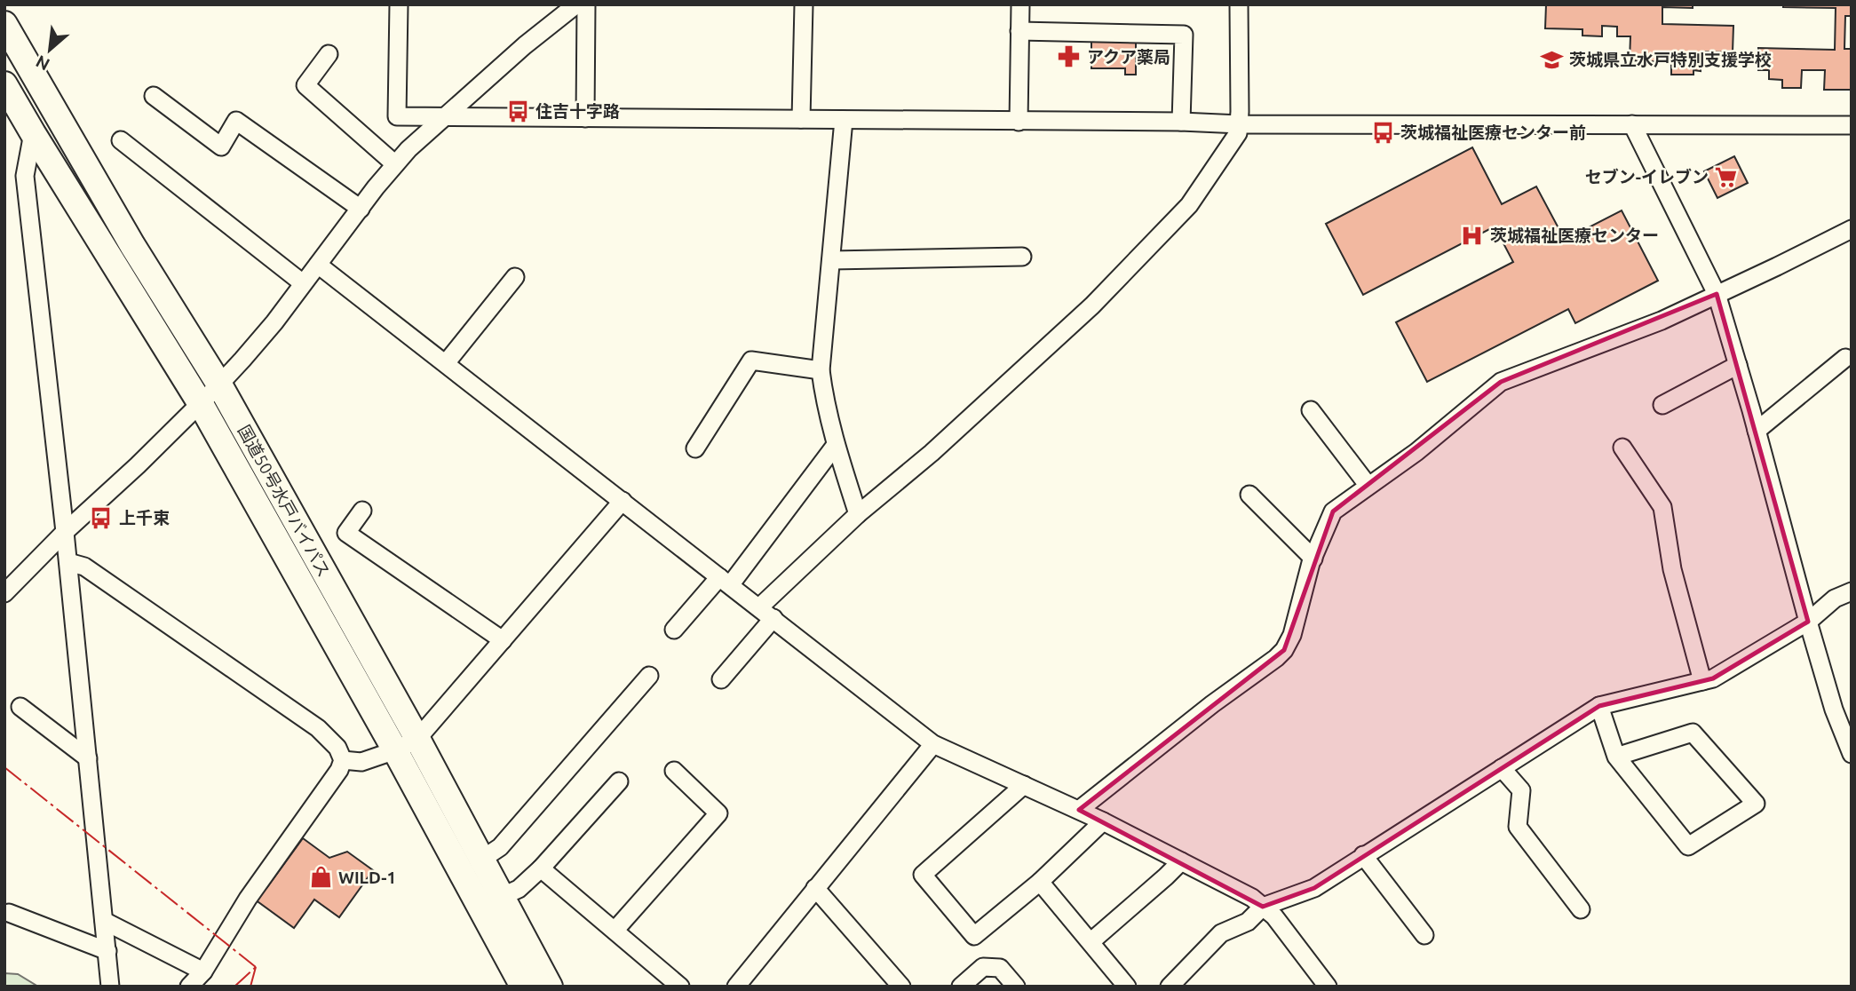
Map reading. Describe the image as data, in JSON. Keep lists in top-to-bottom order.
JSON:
{
  "streets": {
    "highway": ["国道50号水戸バイパス"]
  },
  "places": {
    "pharmacy": ["アクア薬局"],
    "school or university": ["茨城県立水戸特別支援学校"],
    "bus stop": ["住吉十字路", "茨城福祉医療センター前", "上千束"],
    "supermarket": ["セブン-イレブン"],
    "hospital": ["茨城福祉医療センター"],
    "shop": ["WILD-1"]
  },
  "north": "bottom left"
}
